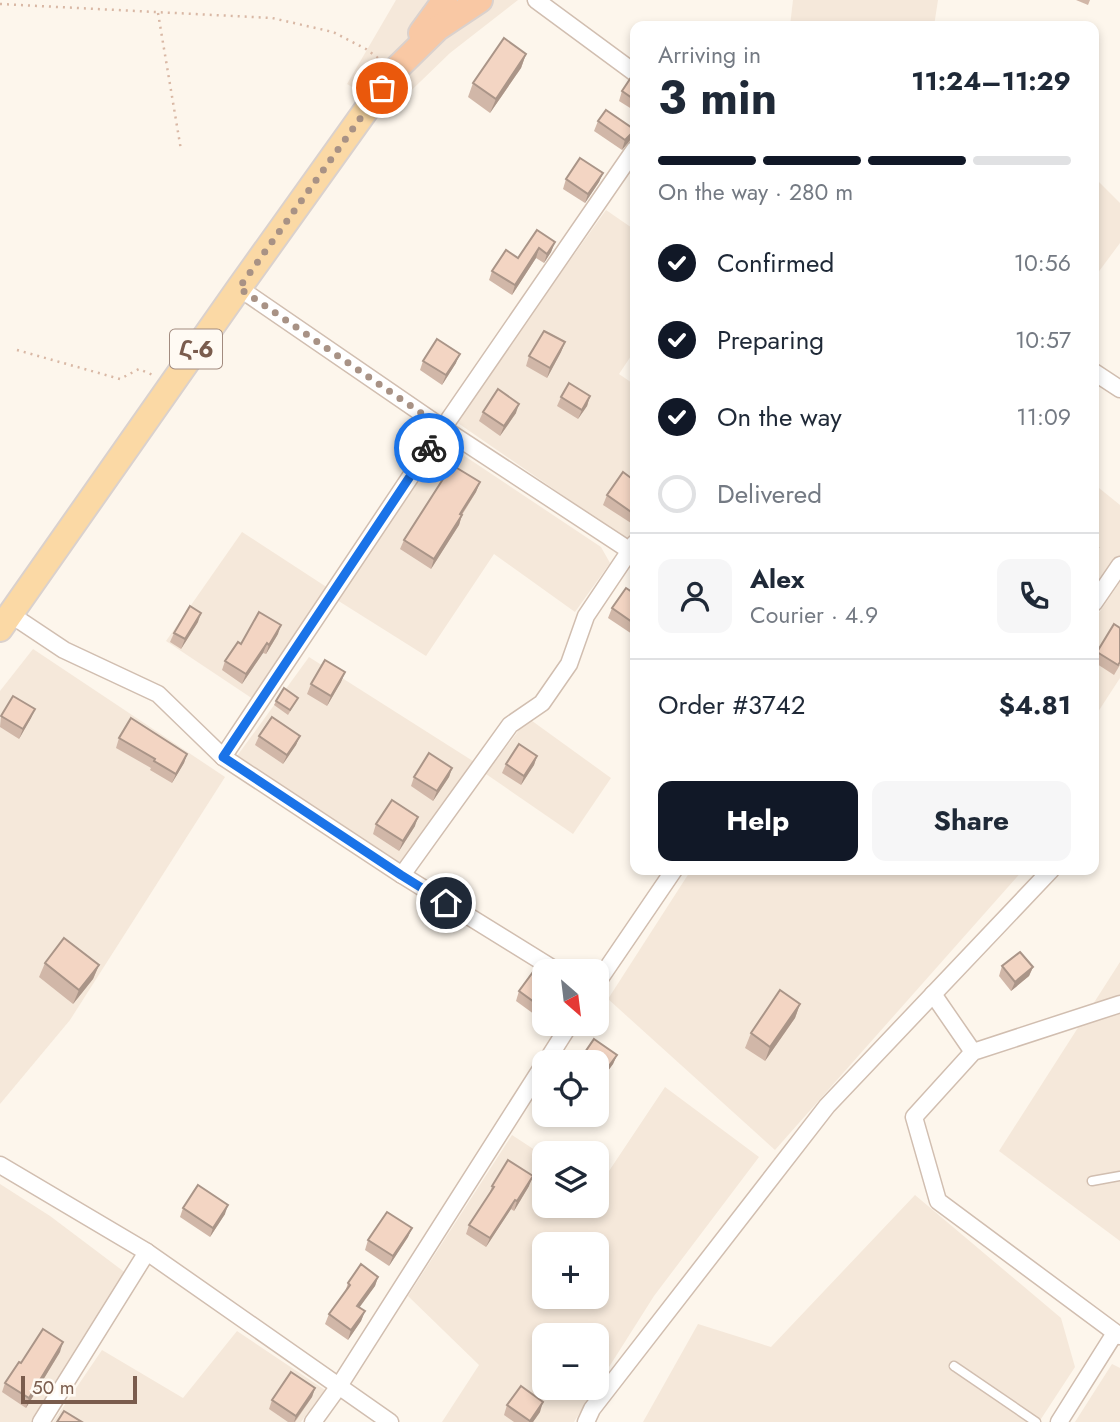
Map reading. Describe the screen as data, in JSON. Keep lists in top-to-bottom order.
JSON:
{
  "streets": {
    "highway": ["Հ-6"]
  },
  "scale_bar": "50 m",
  "north": "bottom right",
  "page": {
    "heading": ["3 min", "Arriving in", "11:24–11:29"],
    "panel": [
      "Alex",
      "Courier · 4.9",
      "Order #3742",
      "$4.81"
    ],
    "bar": "On the way · 280 m",
    "list": [
      ["Confirmed", "10:56"],
      ["Preparing", "10:57"],
      ["On the way", "11:09"],
      "Delivered"
    ],
    "buttons": ["Help", "Share"],
    "map_buttons": ["+", "−"],
    "scale": "50 m"
  }
}
